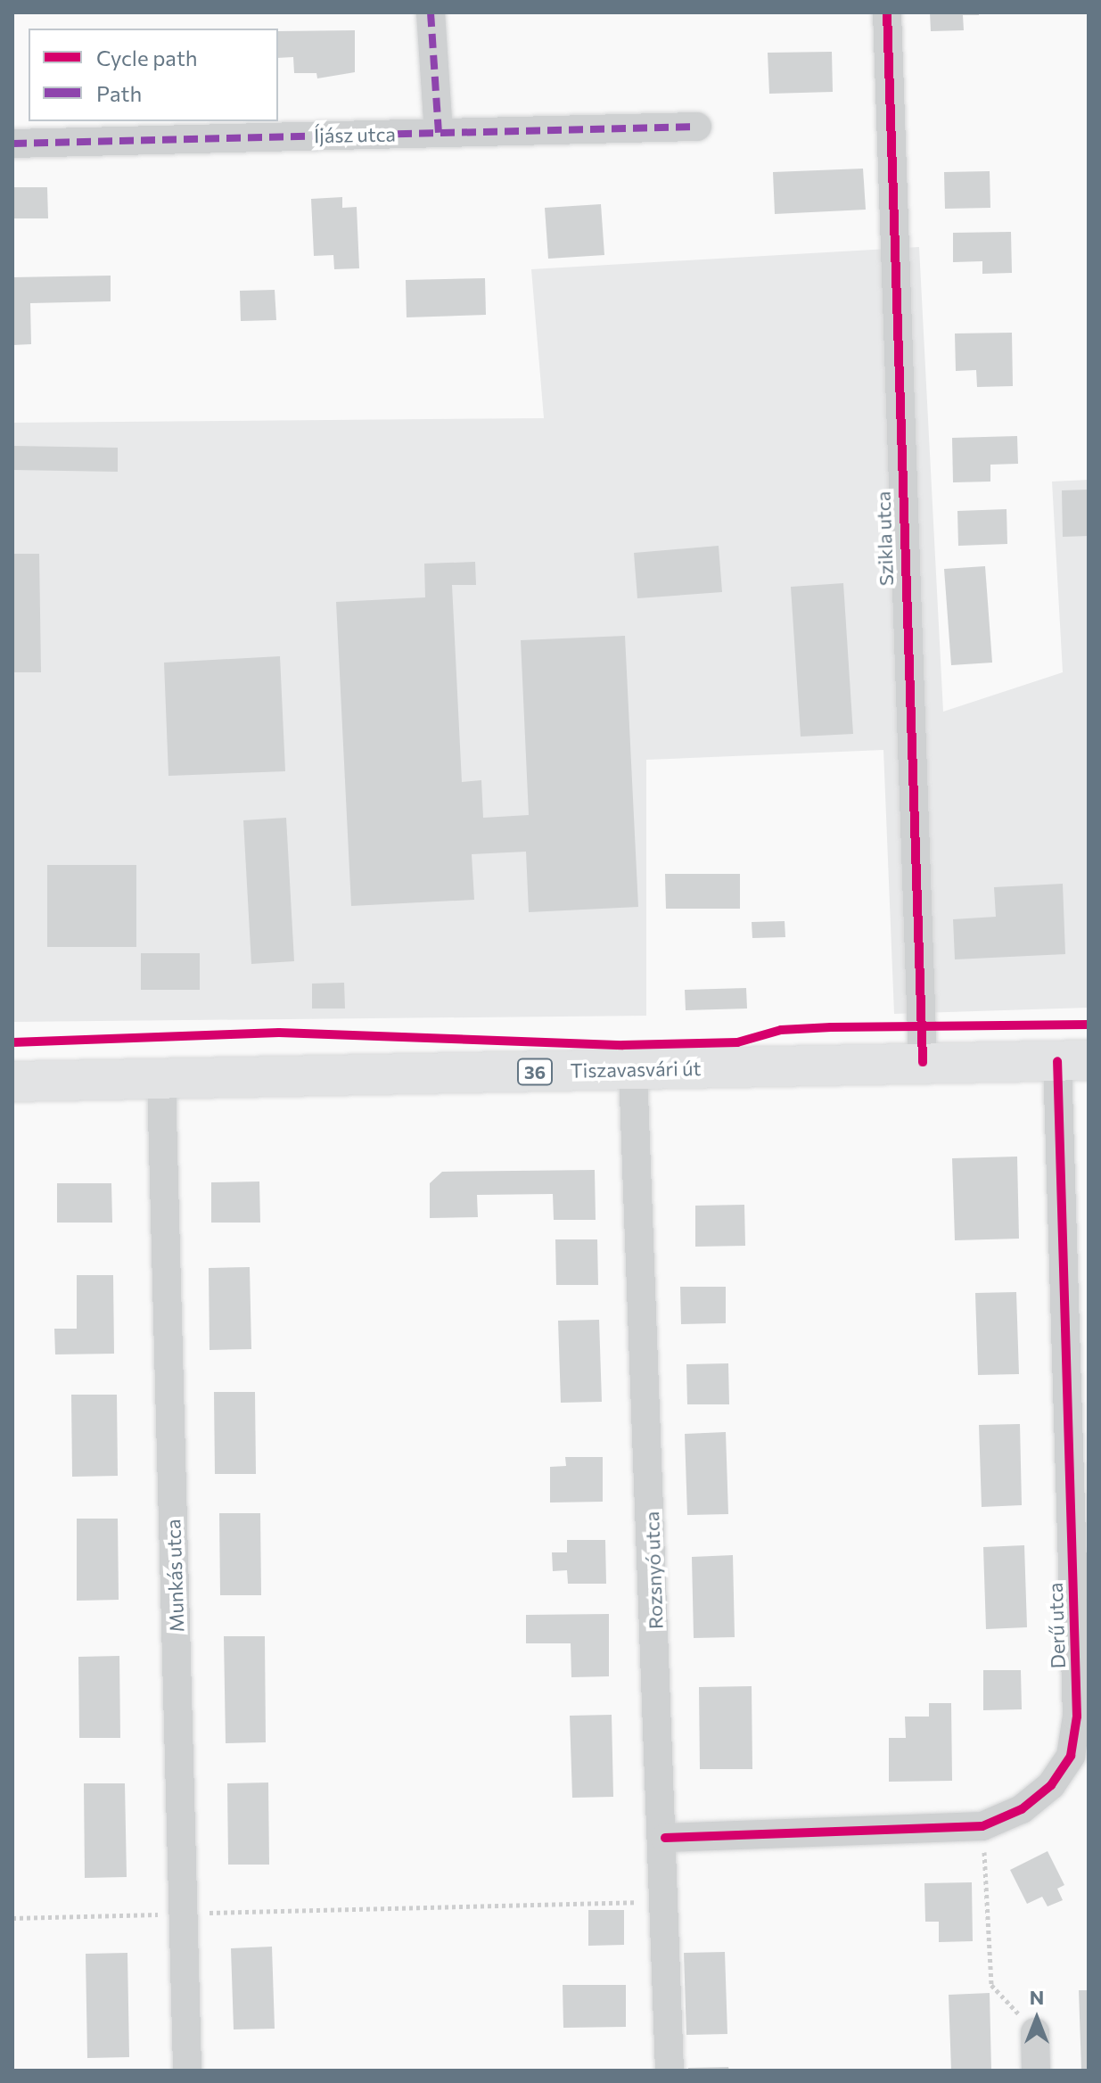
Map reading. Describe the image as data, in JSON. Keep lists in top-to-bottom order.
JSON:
{
  "streets": {
    "main road": ["Tiszavasvári út", "36"],
    "street": [
      "Íjász utca",
      "Szikla utca",
      "Rozsnyó utca",
      "Munkás utca",
      "Derű utca"
    ]
  },
  "crossings": [
    ["Szikla utca", "Tiszavasvári út"],
    ["Tiszavasvári út", "Rozsnyó utca"],
    ["Tiszavasvári út", "Munkás utca"],
    ["Tiszavasvári út", "Derű utca"],
    ["Rozsnyó utca", "Derű utca"]
  ],
  "legend": ["Cycle path", "Path"],
  "north": "top"
}
